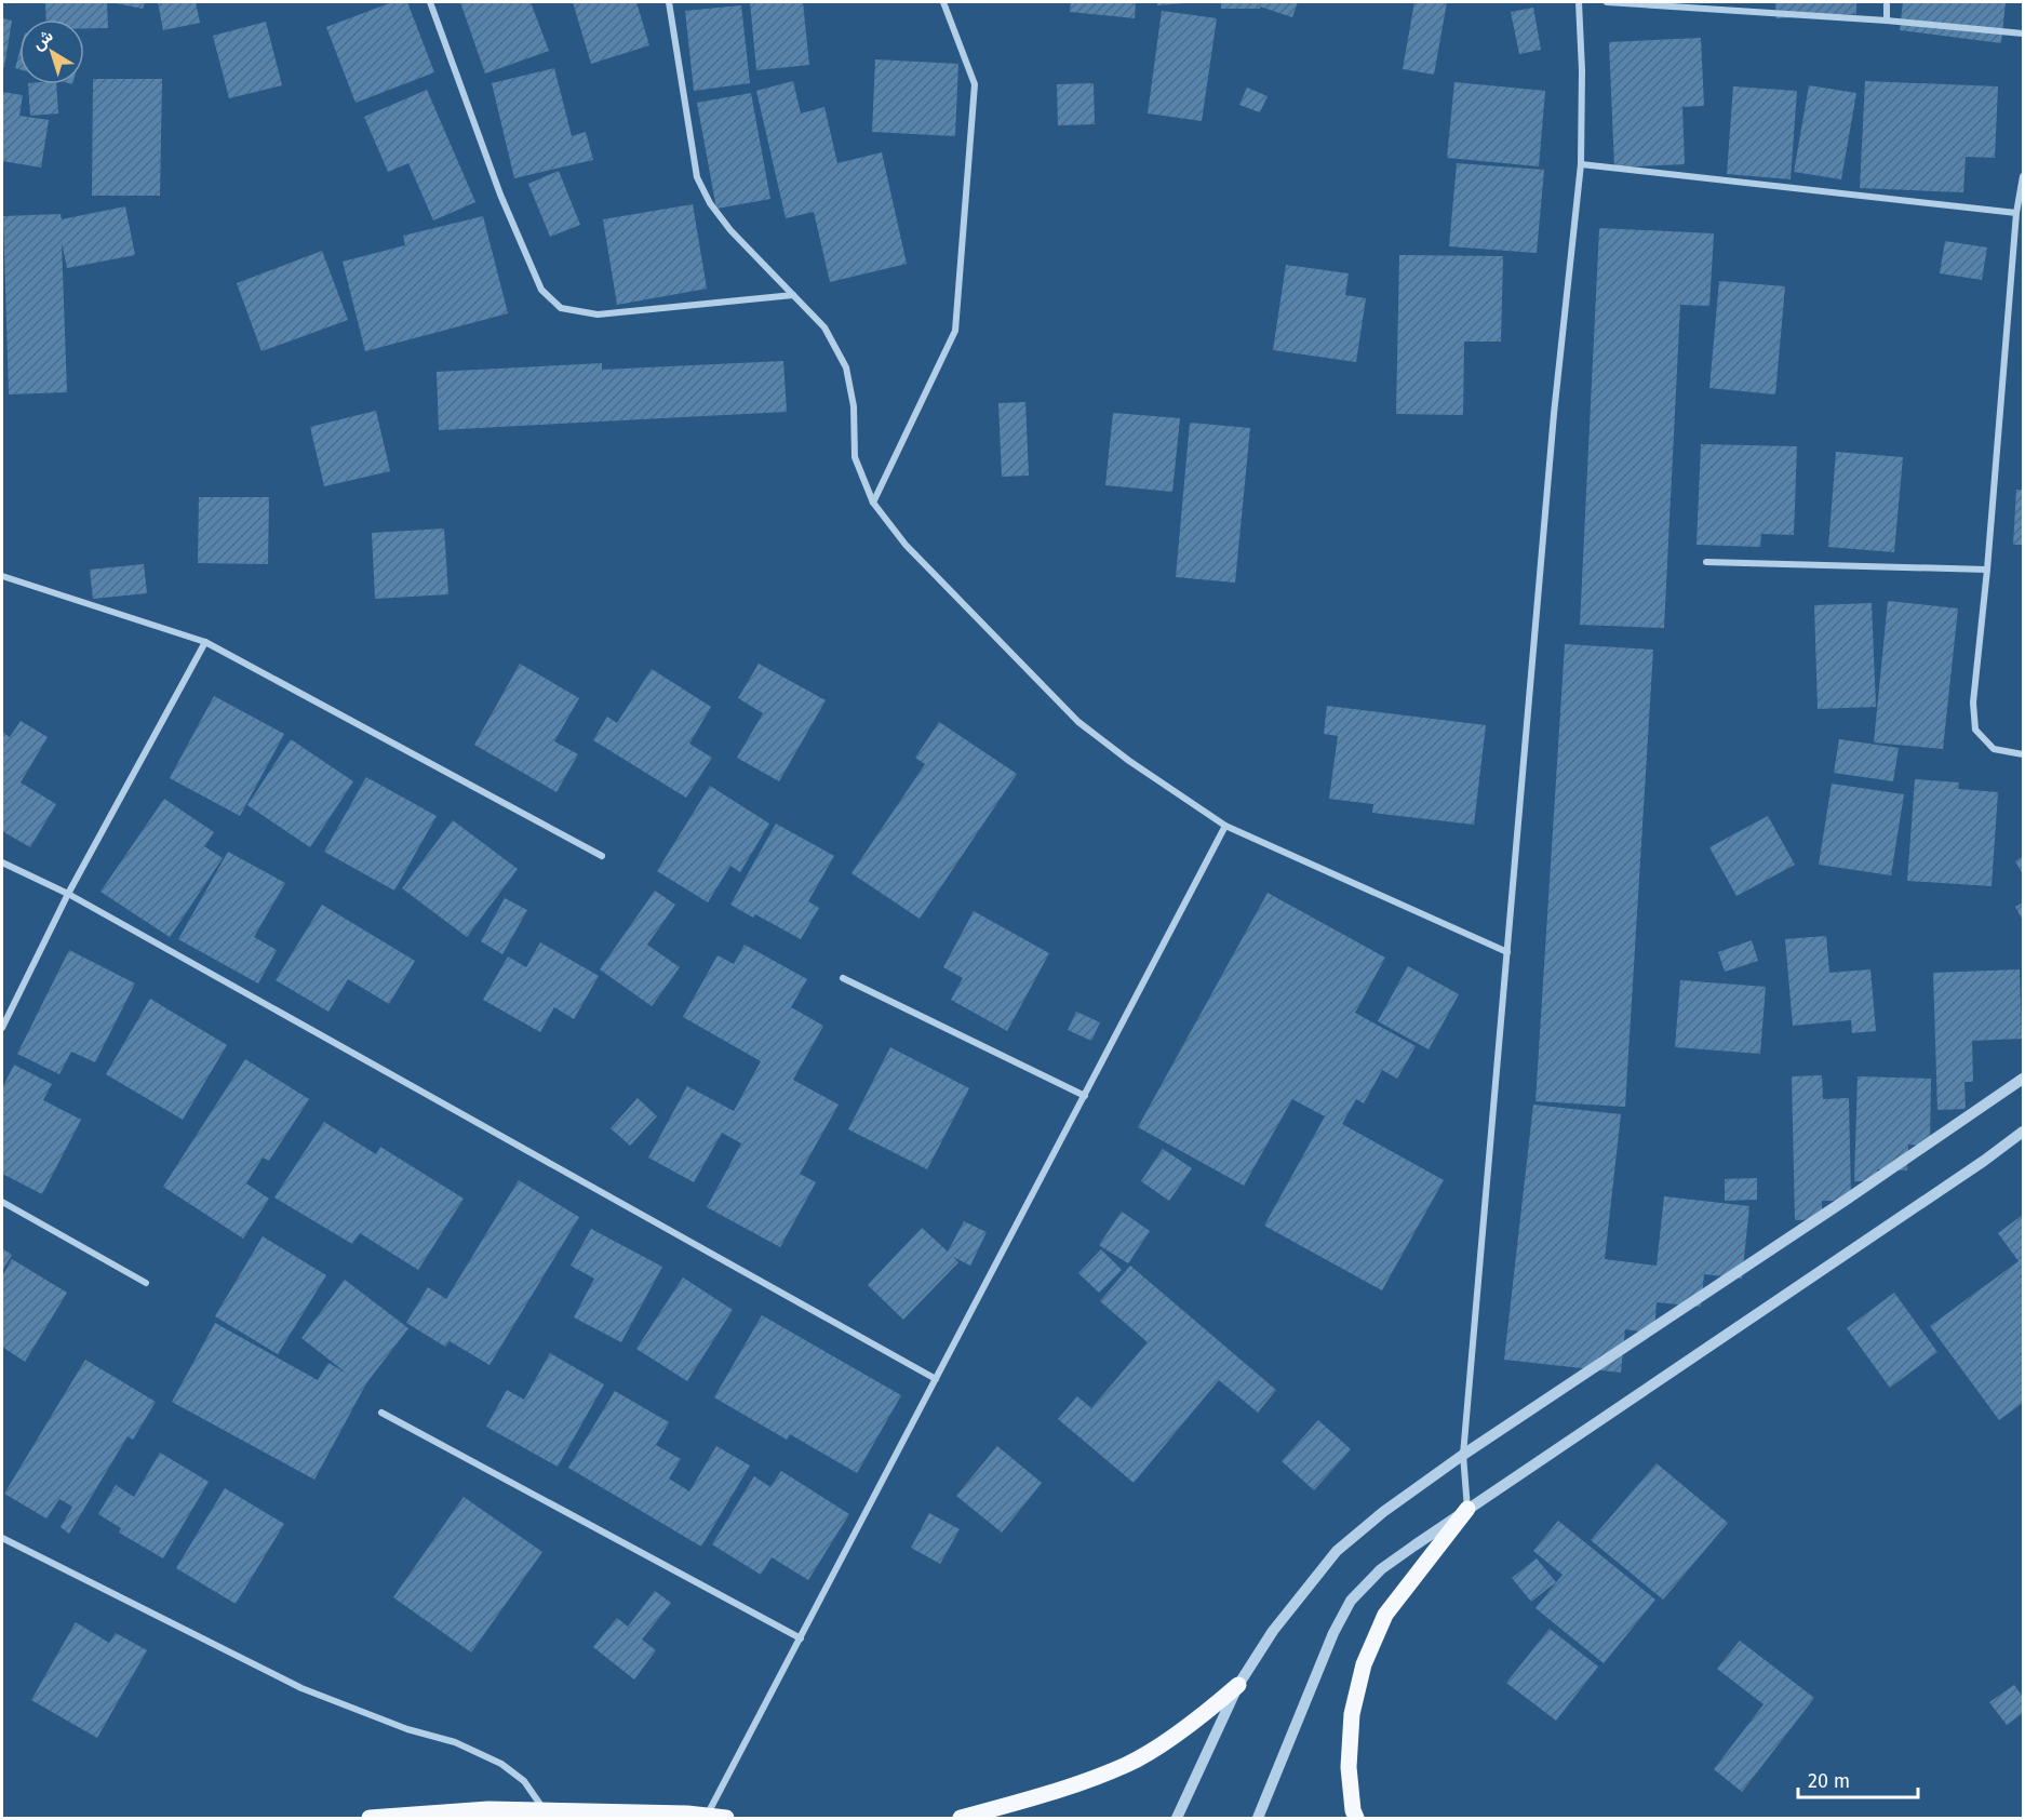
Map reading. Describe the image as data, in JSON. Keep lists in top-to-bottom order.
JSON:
{
  "scale_bar": "20 m",
  "north": "top left"
}
